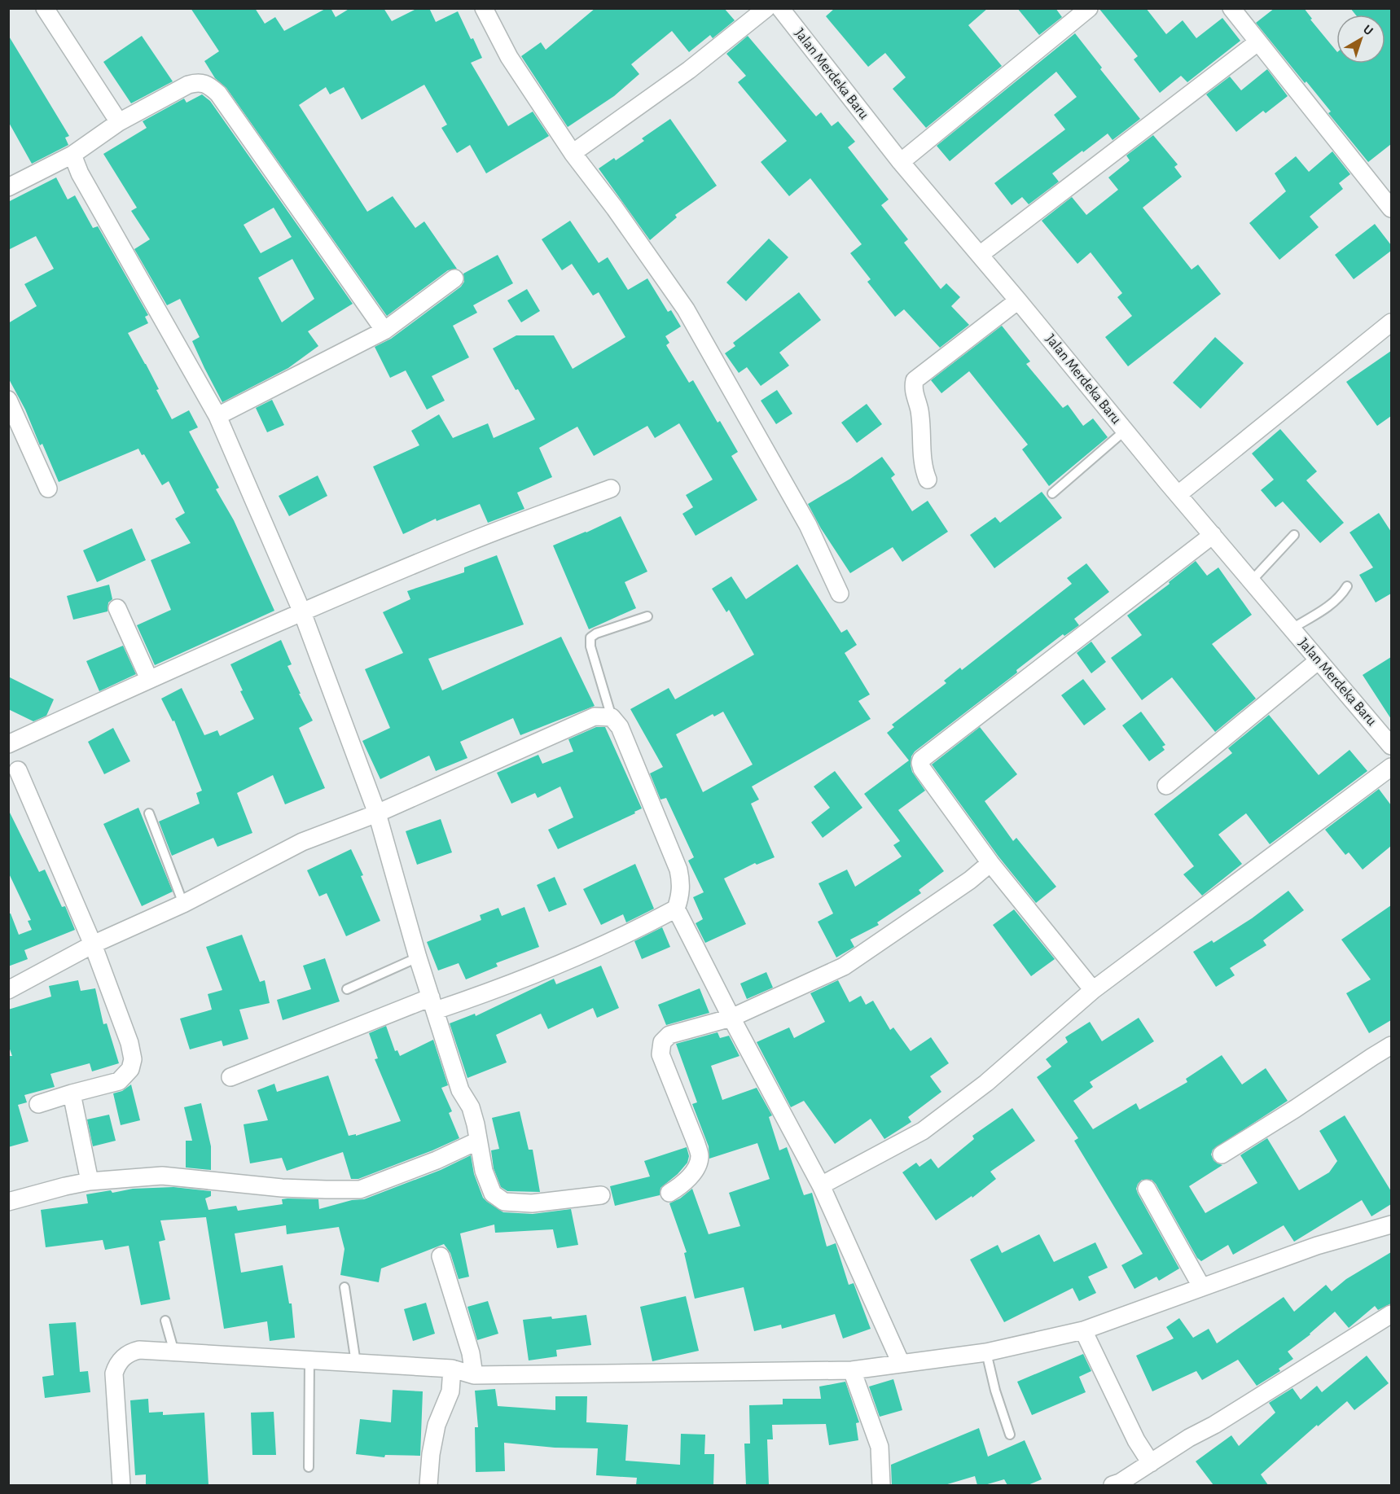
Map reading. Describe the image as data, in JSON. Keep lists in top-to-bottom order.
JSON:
{
  "streets": {
    "street": ["Jalan Merdeka Baru"]
  },
  "north": "top right"
}
